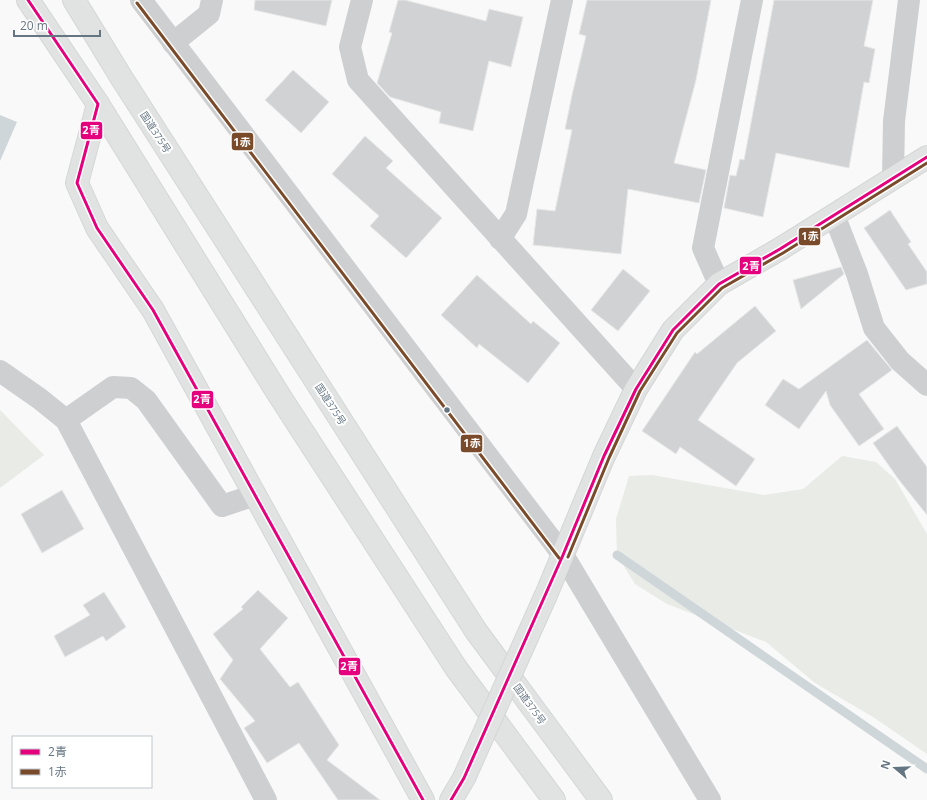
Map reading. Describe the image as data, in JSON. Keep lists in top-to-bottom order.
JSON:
{
  "streets": {
    "main road": ["国道375号"]
  },
  "lines": ["transit line 2青", "transit line 1赤"],
  "legend": ["2青", "1赤"],
  "scale_bar": "20 m",
  "north": "left"
}
